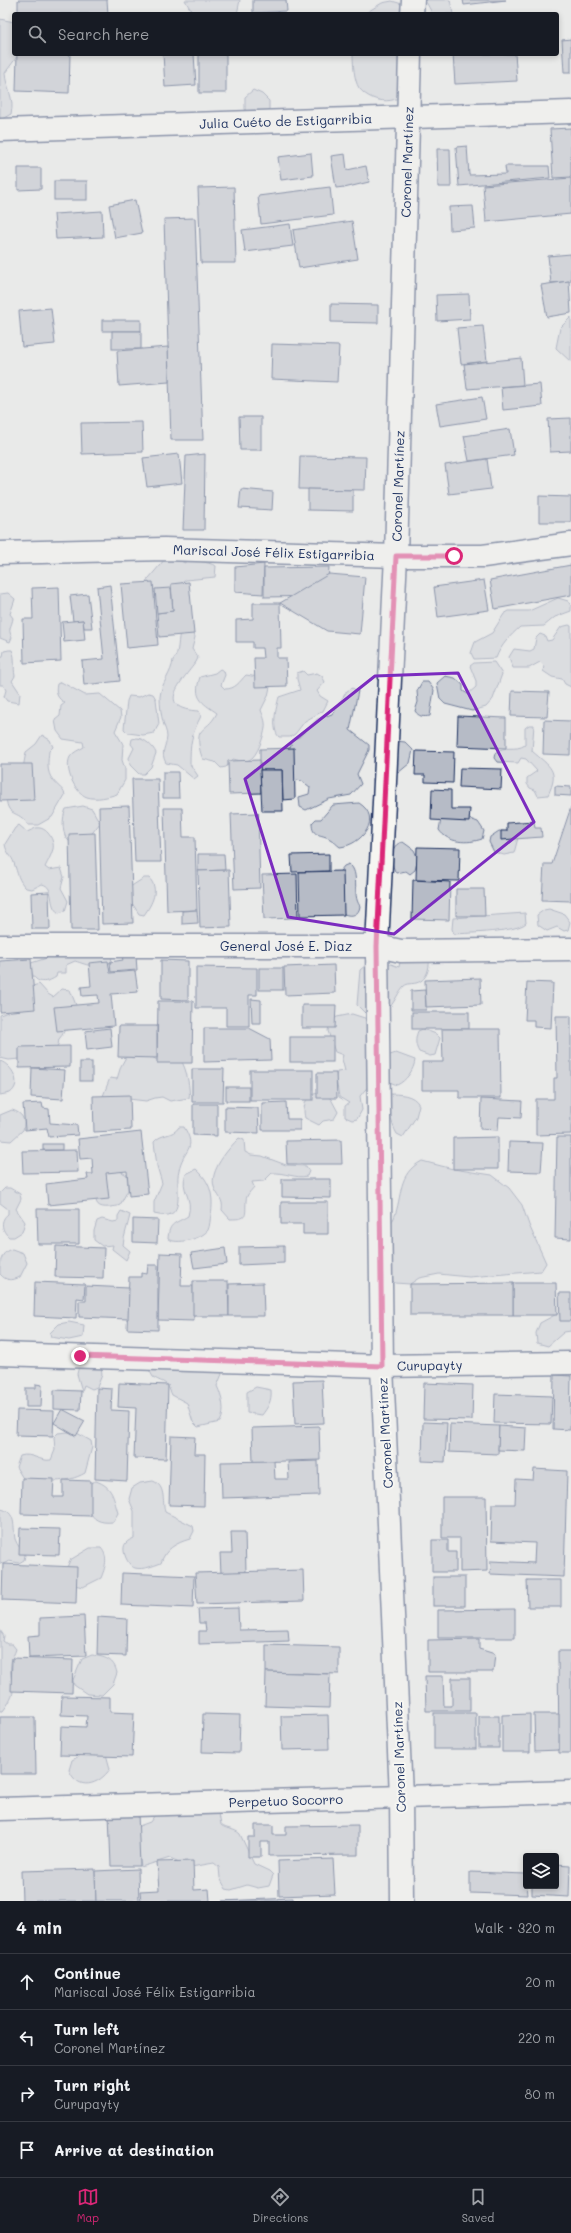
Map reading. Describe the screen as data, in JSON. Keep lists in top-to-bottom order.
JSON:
{
  "streets": {
    "street": [
      "Julia Cuéto de Estigarribia",
      "Coronel Martínez",
      "Mariscal José Félix Estigarribia",
      "General José E. Diaz",
      "Curupayty",
      "Perpetuo Socorro"
    ]
  },
  "crossings": [
    ["Julia Cuéto de Estigarribia", "Coronel Martínez"],
    ["Coronel Martínez", "Mariscal José Félix Estigarribia"],
    ["Coronel Martínez", "General José E. Diaz"],
    ["Coronel Martínez", "Curupayty"],
    ["Coronel Martínez", "Perpetuo Socorro"]
  ],
  "page": {
    "search": "Search here",
    "heading": ["4 min", "Walk · 320 m"],
    "list": [
      ["Continue", "Mariscal José Félix Estigarribia", "20 m"],
      ["Turn left", "Coronel Martínez", "220 m"],
      ["Turn right", "Curupayty", "80 m"],
      "Arrive at destination"
    ],
    "nav": ["Map", "Directions", "Saved"]
  }
}
